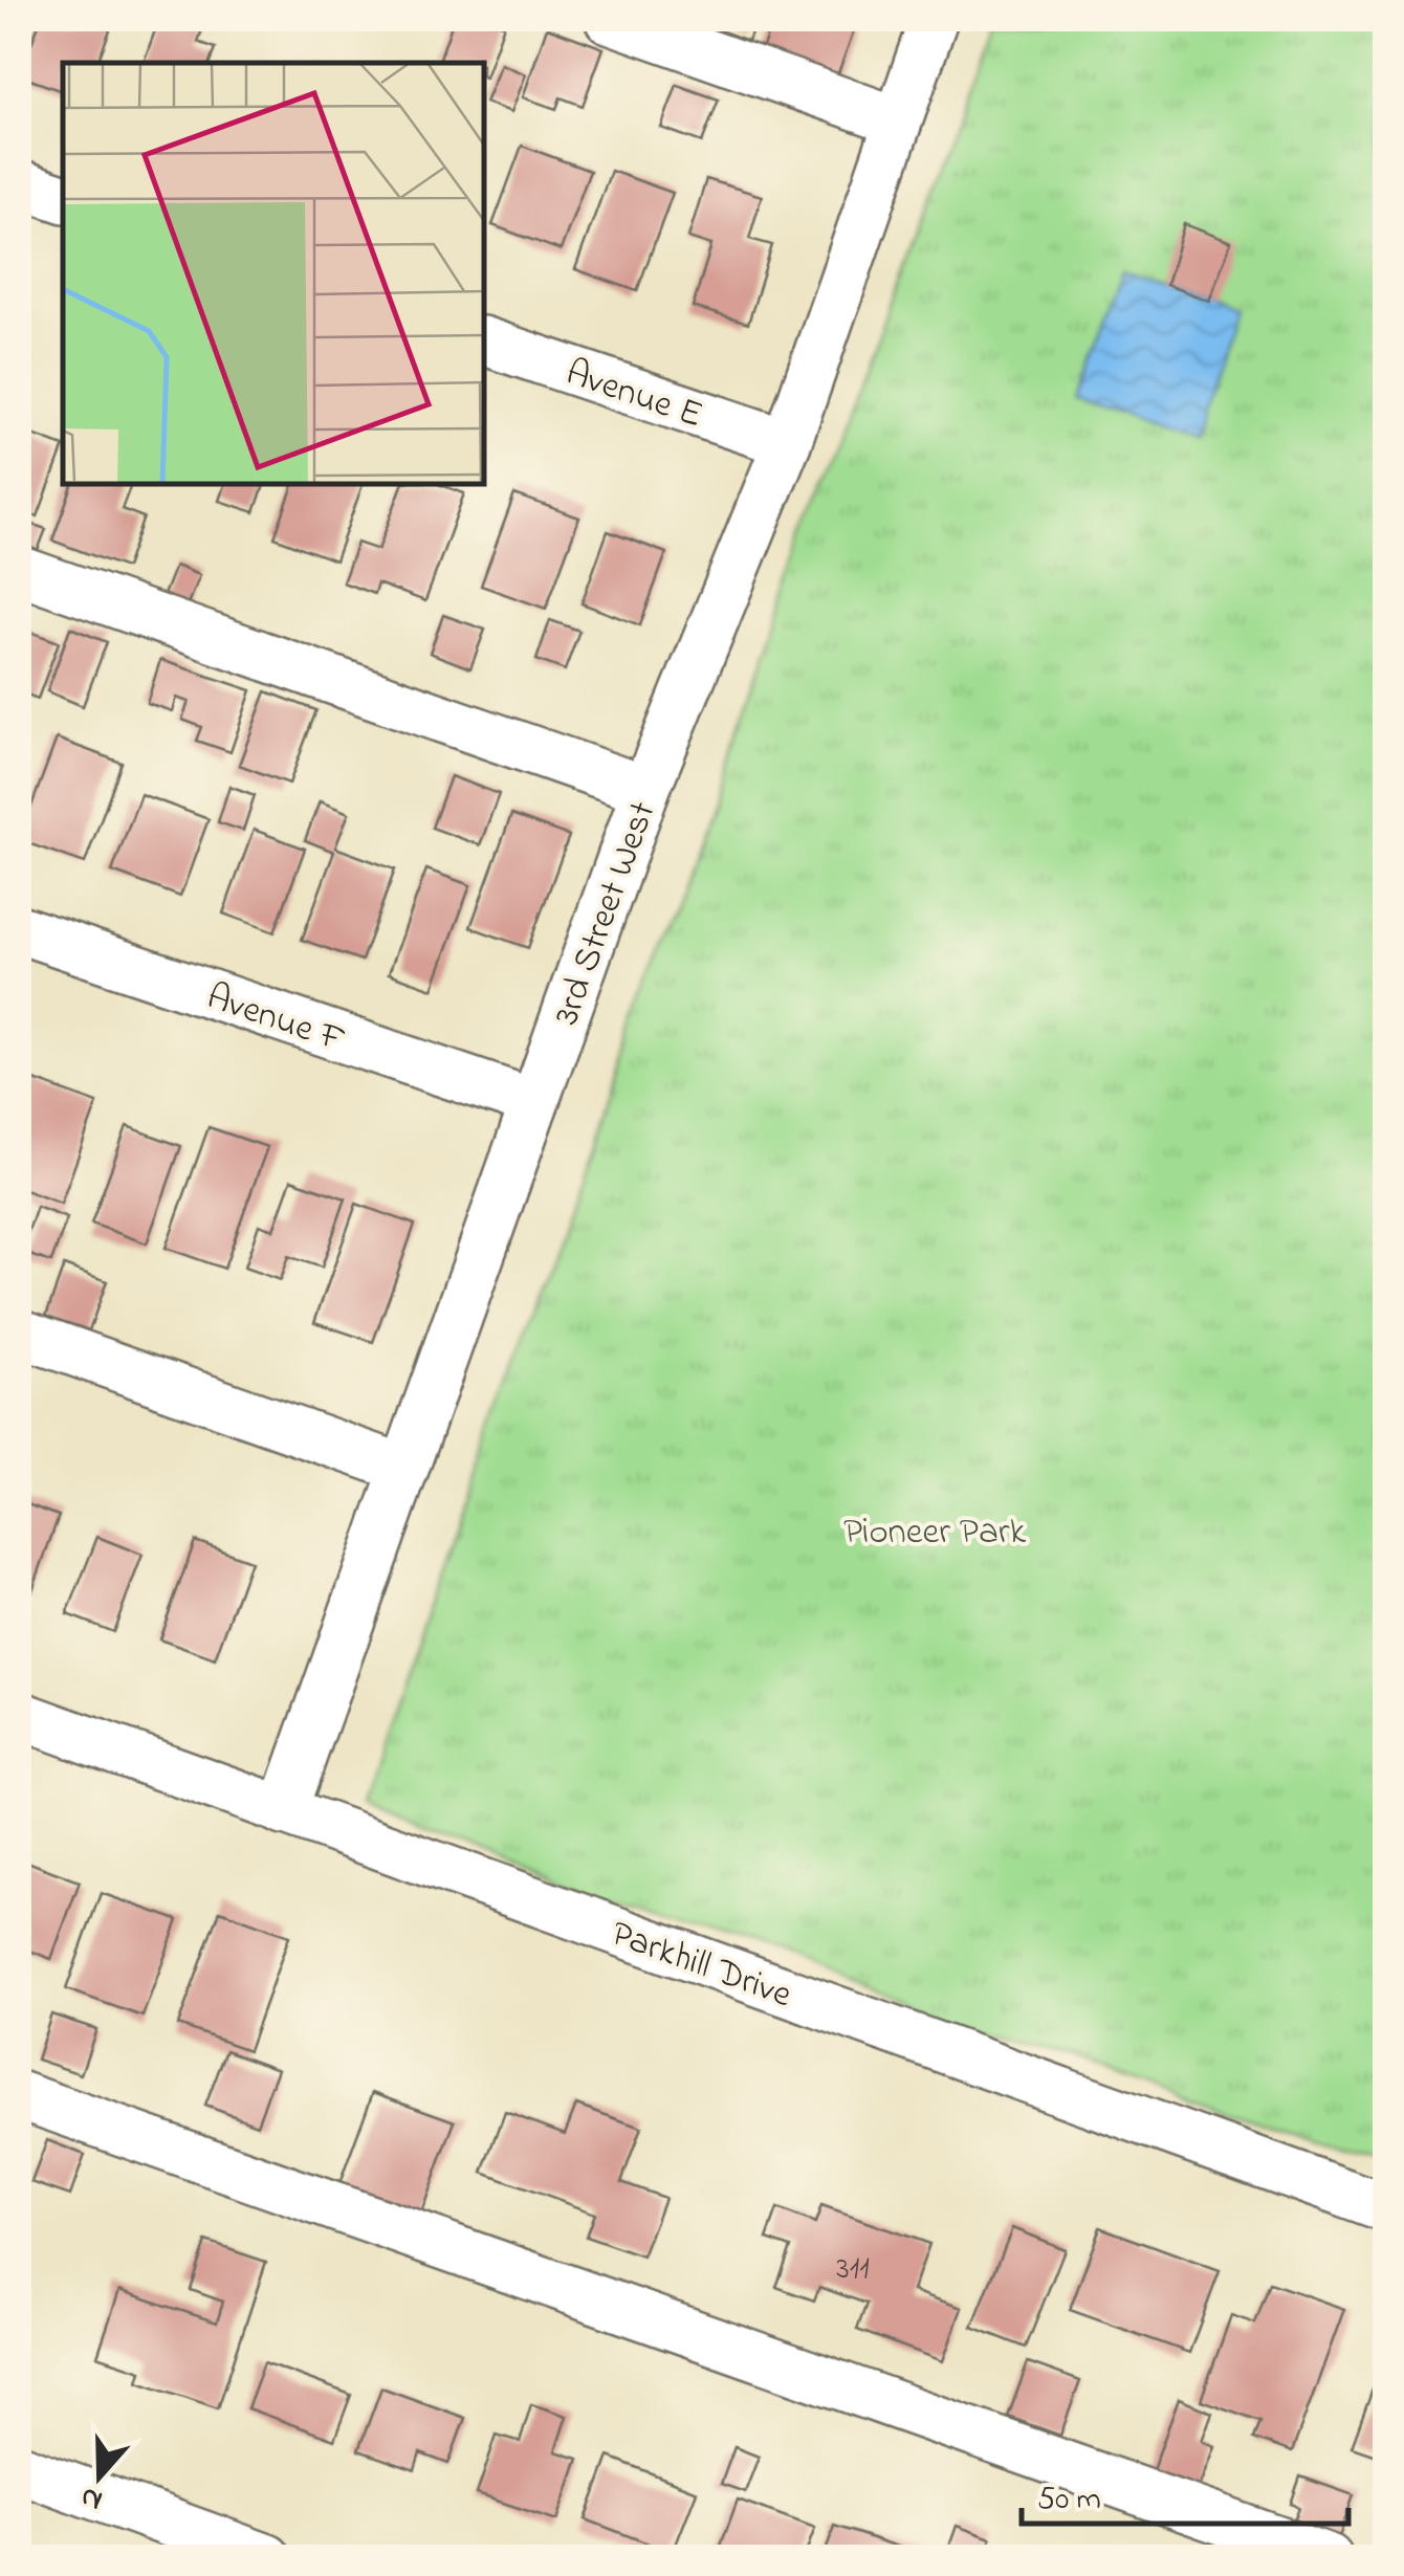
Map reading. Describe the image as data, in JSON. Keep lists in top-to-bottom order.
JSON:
{
  "streets": {
    "street": [
      "Avenue E",
      "3rd Street West",
      "Avenue F",
      "Parkhill Drive"
    ]
  },
  "crossings": [
    ["Avenue E", "3rd Street West"],
    ["3rd Street West", "Avenue F"],
    ["3rd Street West", "Parkhill Drive"]
  ],
  "parks": ["Pioneer Park"],
  "house_numbers": ["311"],
  "scale_bar": "50 m",
  "north": "bottom"
}
